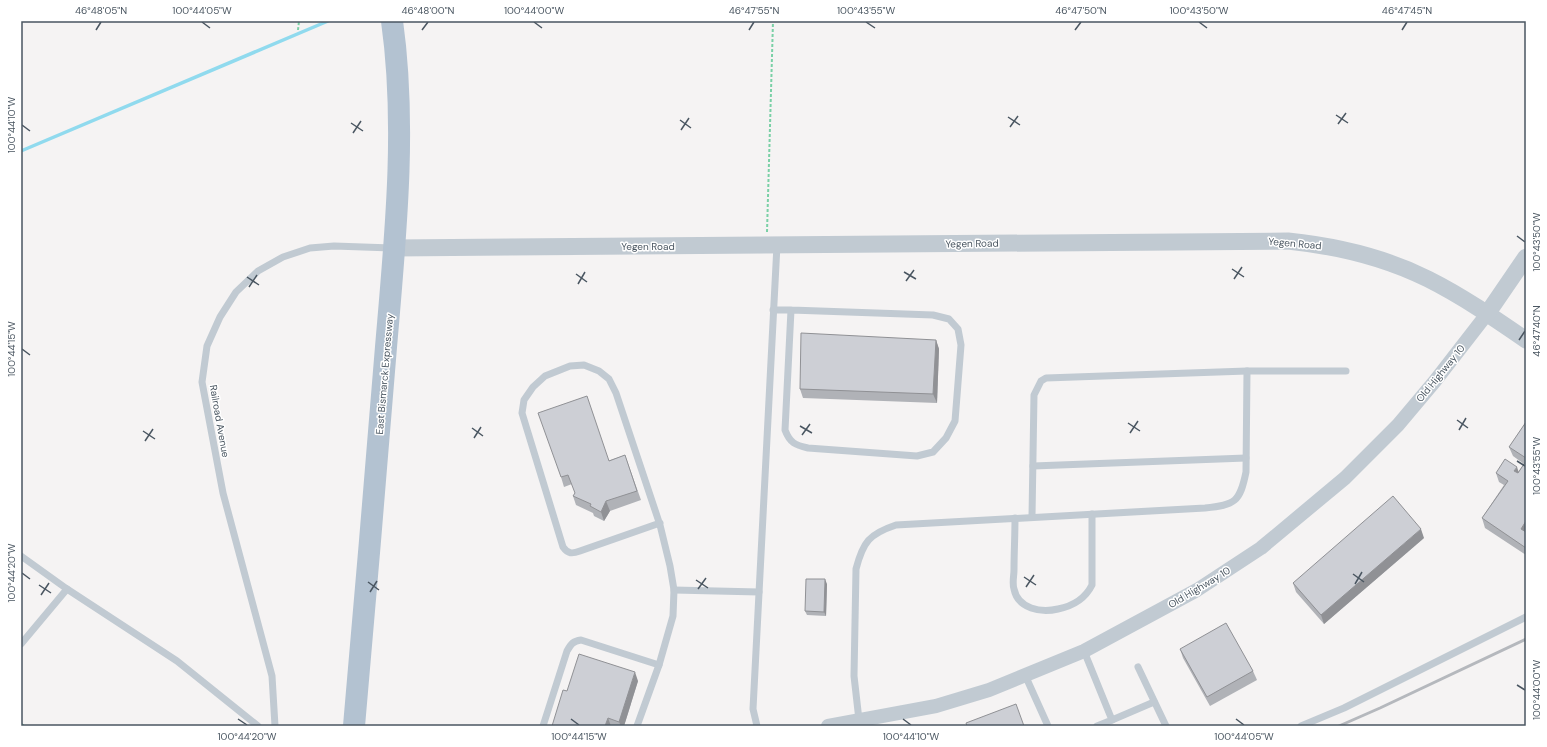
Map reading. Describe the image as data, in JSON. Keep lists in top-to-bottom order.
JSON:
{
  "streets": {
    "main road": ["East Bismarck Expressway"],
    "street": ["Yegen Road", "Old Highway 10"],
    "lane": ["Railroad Avenue"]
  },
  "crossings": [
    ["Yegen Road", "Old Highway 10"],
    ["Yegen Road", "East Bismarck Expressway"],
    ["Yegen Road", "Railroad Avenue"],
    ["East Bismarck Expressway", "Railroad Avenue"]
  ],
  "coordinates": [
    "46°48'05\"N",
    "100°44'05\"W",
    "46°48'00\"N",
    "100°44'00\"W",
    "46°47'55\"N",
    "100°43'55\"W",
    "46°47'50\"N",
    "100°43'50\"W",
    "46°47'45\"N",
    "100°44'10\"W",
    "46°47'40\"N",
    "100°44'15\"W",
    "100°44'20\"W"
  ]
}
